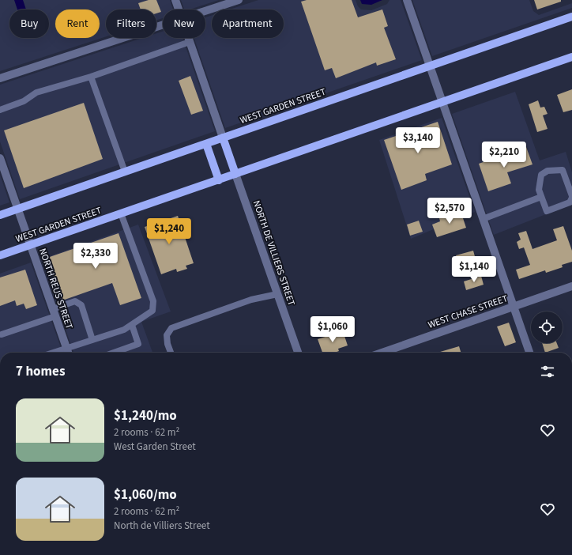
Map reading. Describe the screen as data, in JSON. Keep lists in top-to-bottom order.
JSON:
{
  "streets": {
    "main road": ["WEST GARDEN STREET"],
    "street": ["NORTH DE VILLIERS STREET", "NORTH REUS STREET", "WEST CHASE STREET"]
  },
  "crossings": [
    ["WEST GARDEN STREET", "NORTH DE VILLIERS STREET"],
    ["WEST GARDEN STREET", "NORTH REUS STREET"]
  ],
  "page": {
    "chip": [
      "Buy",
      "Rent",
      "Filters",
      "New",
      "Apartment"
    ],
    "price": [
      "$3,140",
      "$2,210",
      "$2,570",
      "$1,240",
      "$2,330",
      "$1,140",
      "$1,060"
    ],
    "heading": "7 homes",
    "list": [
      {
        "name": "$1,240/mo",
        "note": "2 rooms · 62 m² · West Garden Street"
      },
      {
        "name": "$1,060/mo",
        "note": "2 rooms · 62 m² · North de Villiers Street"
      }
    ]
  }
}
